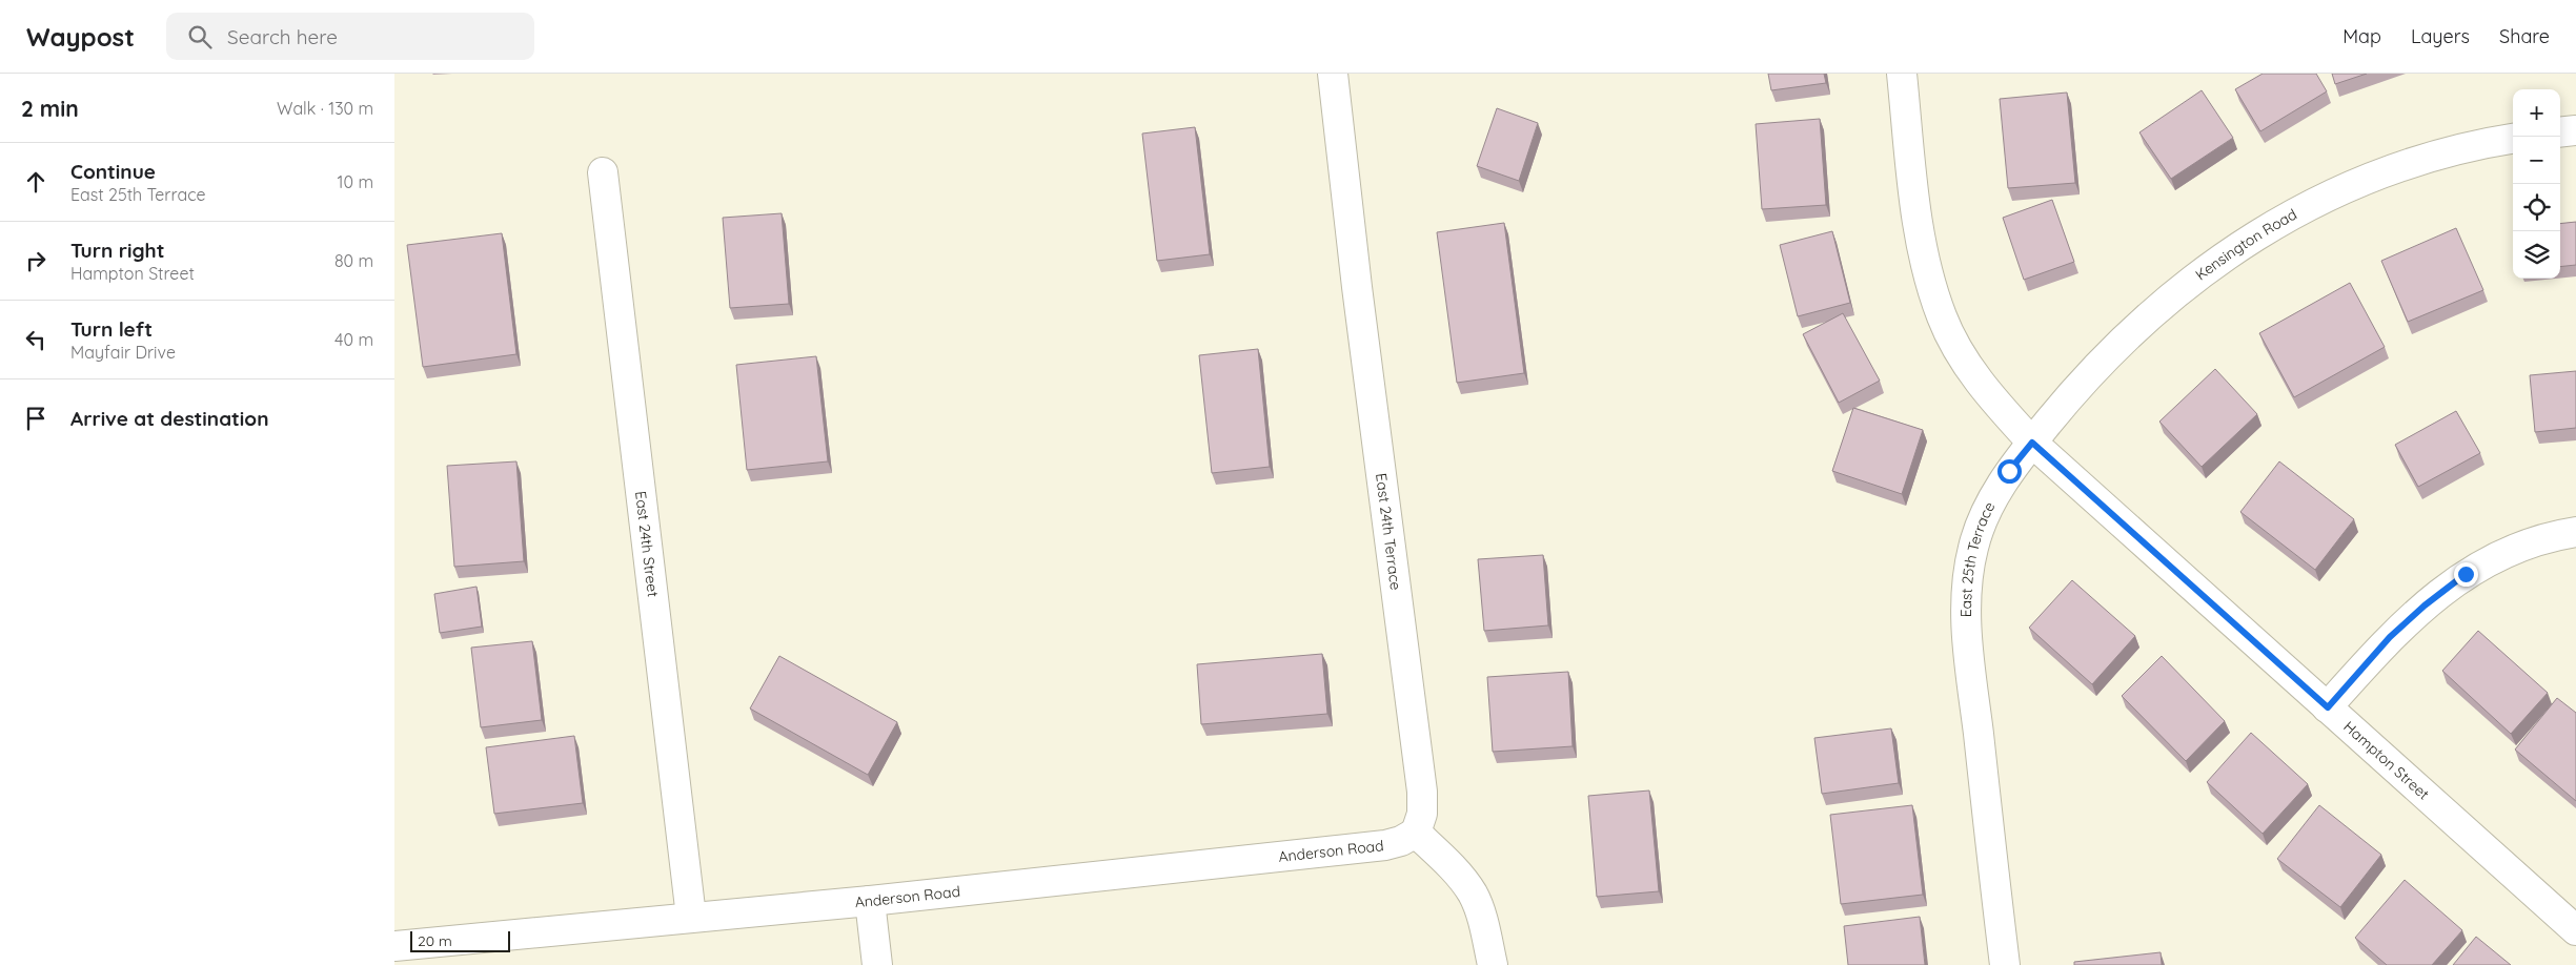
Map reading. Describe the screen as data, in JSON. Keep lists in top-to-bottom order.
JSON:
{
  "streets": {
    "street": [
      "Kensington Road",
      "East 24th Terrace",
      "East 24th Street",
      "East 25th Terrace",
      "Hampton Street",
      "Anderson Road"
    ]
  },
  "crossings": [
    ["Kensington Road", "East 25th Terrace"],
    ["Kensington Road", "Hampton Street"],
    ["East 24th Terrace", "Anderson Road"],
    ["East 24th Street", "Anderson Road"],
    ["East 25th Terrace", "Hampton Street"]
  ],
  "scale_bar": "20 m",
  "page": {
    "header": "Waypost",
    "search": "Search here",
    "nav": ["Map", "Layers", "Share"],
    "heading": ["2 min", "Walk · 130 m"],
    "map_buttons": ["+", "−"],
    "list": [
      ["Continue", "East 25th Terrace", "10 m"],
      ["Turn right", "Hampton Street", "80 m"],
      ["Turn left", "Mayfair Drive", "40 m"],
      "Arrive at destination"
    ],
    "scale": "20 m"
  }
}
